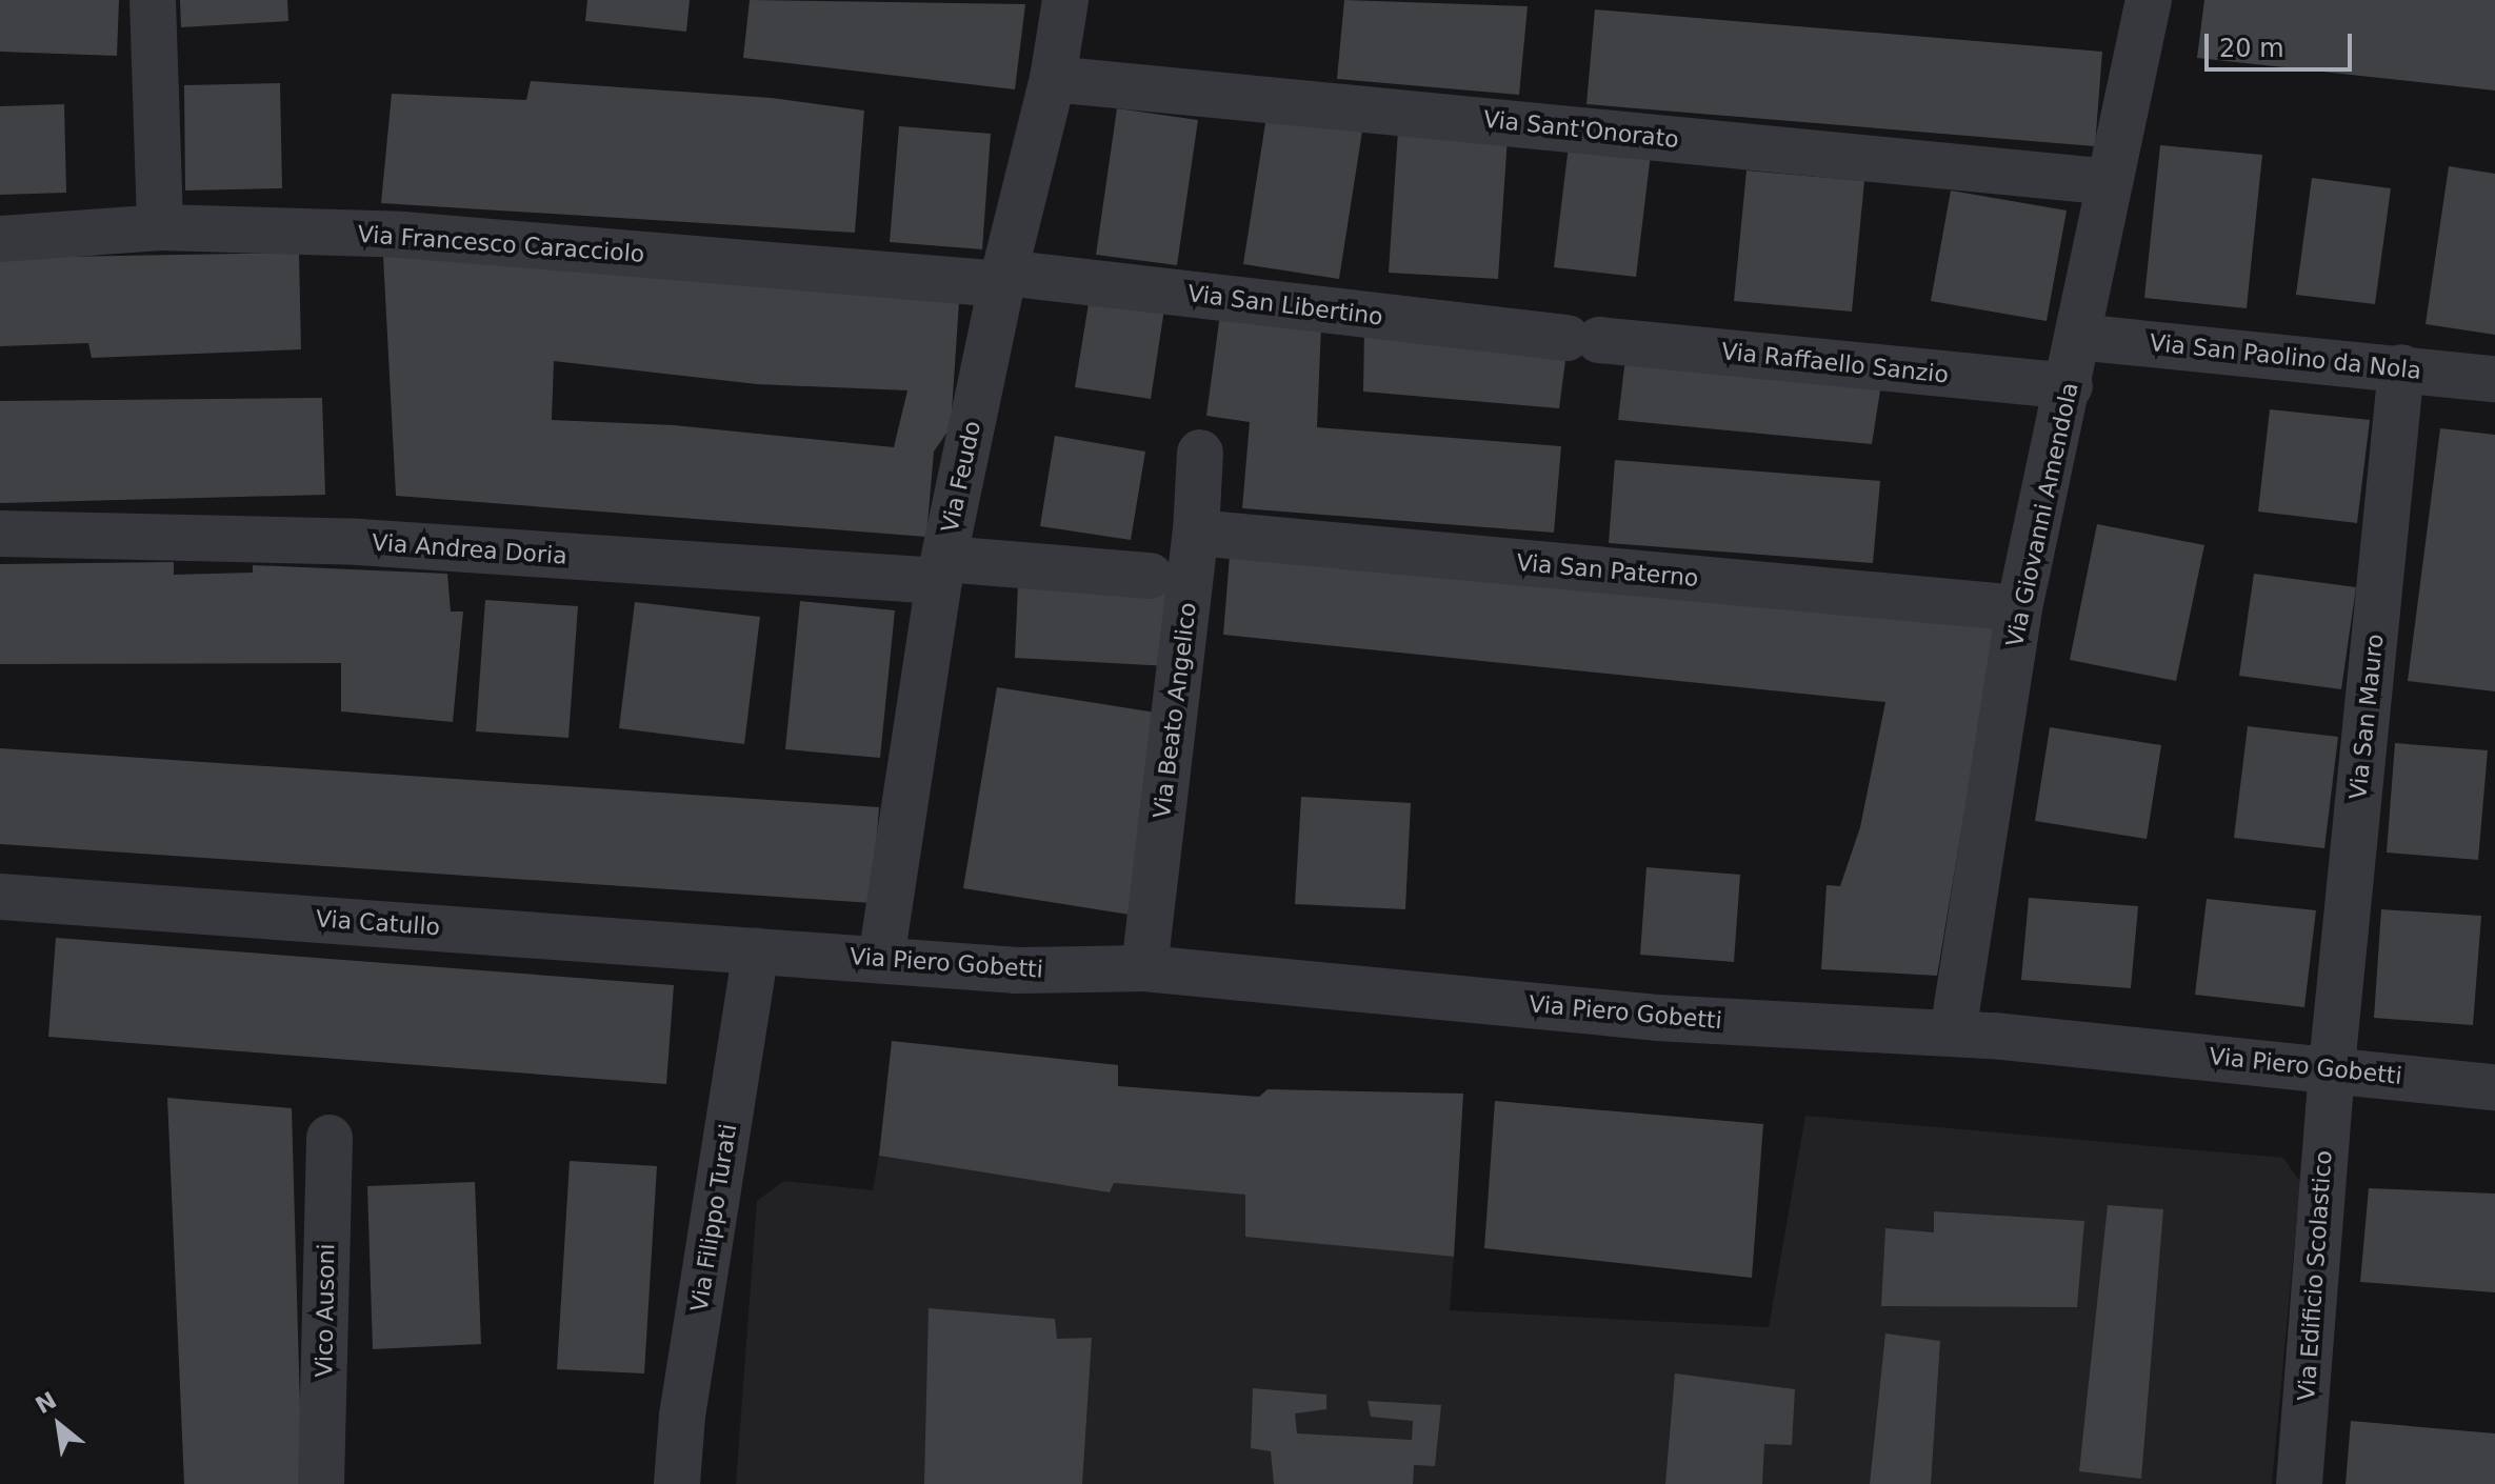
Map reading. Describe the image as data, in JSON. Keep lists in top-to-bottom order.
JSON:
{
  "streets": {
    "street": [
      "Via Sant'Onorato",
      "Via Francesco Caracciolo",
      "Via San Libertino",
      "Via San Paolino da Nola",
      "Via Raffaello Sanzio",
      "Via Feudo",
      "Via Giovanni Amendola",
      "Via Andrea Doria",
      "Via San Paterno",
      "Via Beato Angelico",
      "Via San Mauro",
      "Via Catullo",
      "Via Piero Gobetti",
      "Via Filippo Turati",
      "Via Edificio Scolastico",
      "Vico Ausoni"
    ]
  },
  "crossings": [
    ["Via Sant'Onorato", "Via Feudo"],
    ["Via Sant'Onorato", "Via Giovanni Amendola"],
    ["Via Francesco Caracciolo", "Via San Libertino"],
    ["Via Francesco Caracciolo", "Via Feudo"],
    ["Via San Libertino", "Via Raffaello Sanzio"],
    ["Via San Libertino", "Via Feudo"],
    ["Via San Paolino da Nola", "Via Giovanni Amendola"],
    ["Via San Paolino da Nola", "Via San Mauro"],
    ["Via Raffaello Sanzio", "Via Giovanni Amendola"],
    ["Via Feudo", "Via Andrea Doria"],
    ["Via Feudo", "Via Piero Gobetti"],
    ["Via Giovanni Amendola", "Via San Paterno"],
    ["Via Giovanni Amendola", "Via Piero Gobetti"],
    ["Via San Paterno", "Via Beato Angelico"],
    ["Via Beato Angelico", "Via Piero Gobetti"],
    ["Via San Mauro", "Via Piero Gobetti"],
    ["Via San Mauro", "Via Edificio Scolastico"],
    ["Via Catullo", "Via Piero Gobetti"],
    ["Via Catullo", "Via Filippo Turati"],
    ["Via Piero Gobetti", "Via Filippo Turati"],
    ["Via Piero Gobetti", "Via Edificio Scolastico"]
  ],
  "scale_bar": "20 m",
  "north": "top left"
}
